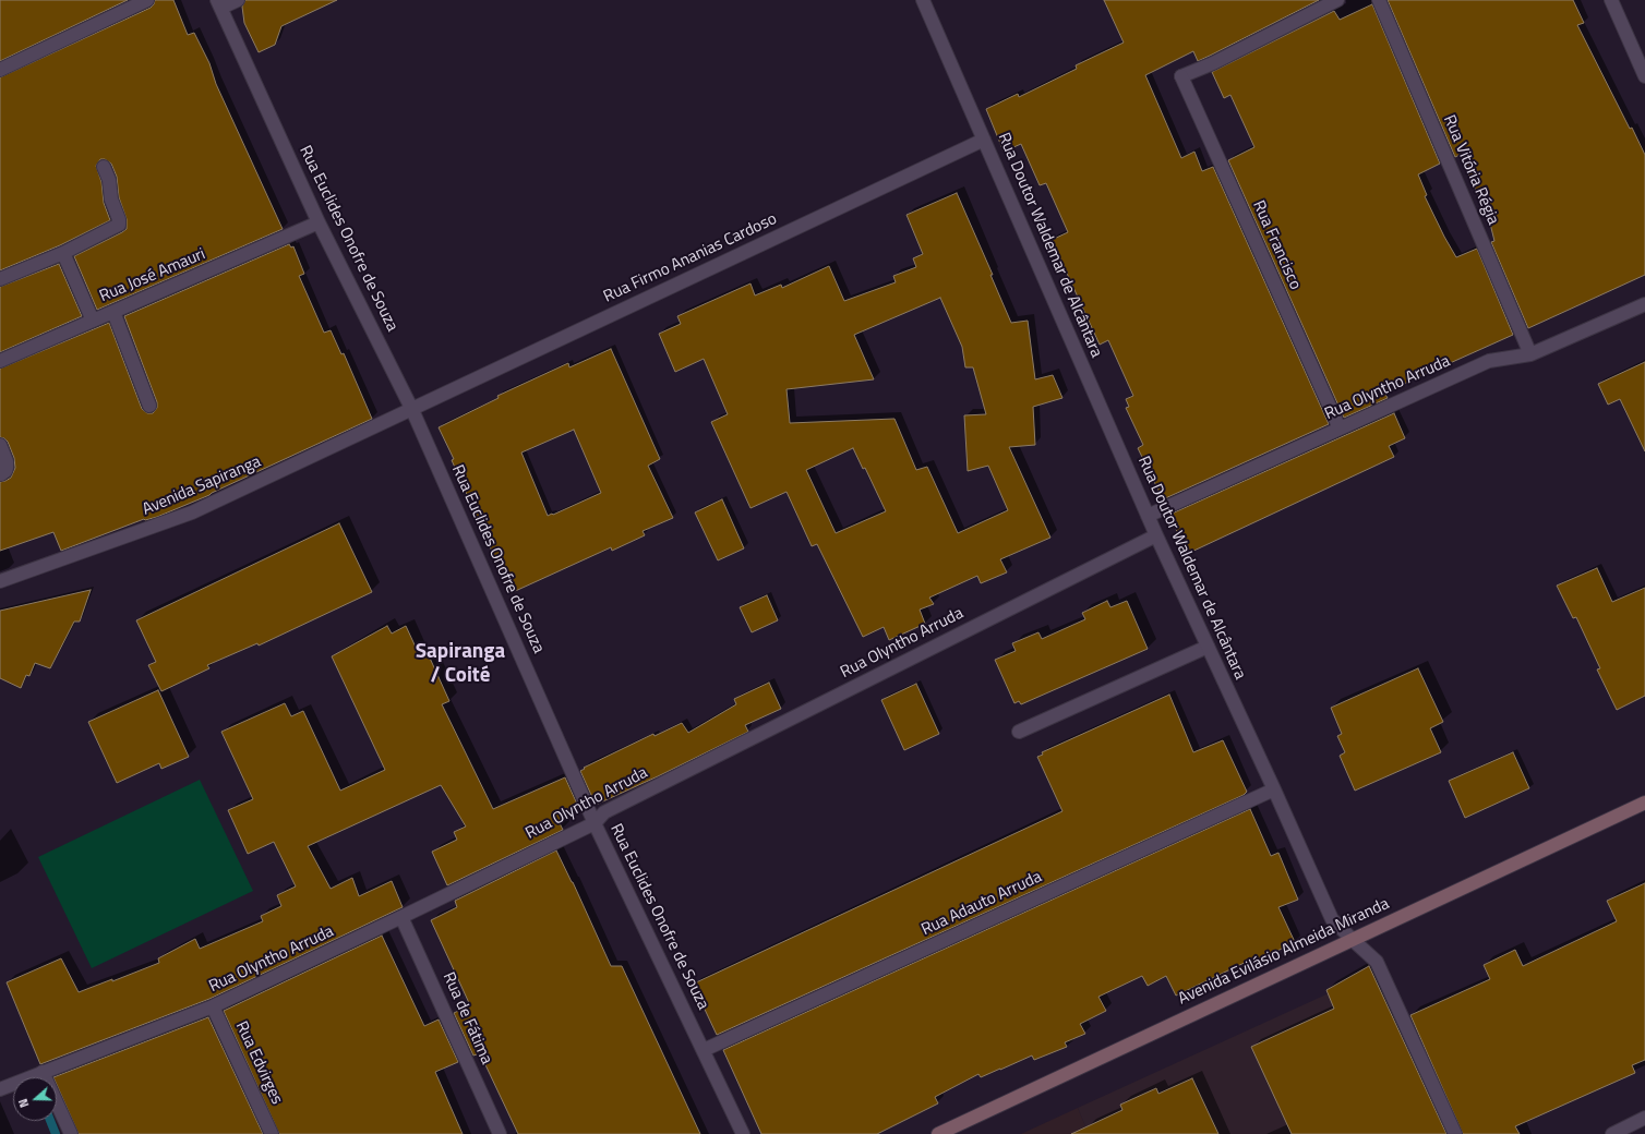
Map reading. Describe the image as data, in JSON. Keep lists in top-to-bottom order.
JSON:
{
  "streets": {
    "street": [
      "Rua Vitória Régia",
      "Rua Euclides Onofre de Souza",
      "Rua Doutor Waldemar de Alcântara",
      "Rua Francisco",
      "Rua Firmo Ananias Cardoso",
      "Rua José Amauri",
      "Rua Olyntho Arruda",
      "Avenida Sapiranga",
      "Rua Adauto Arruda",
      "Avenida Evilásio Almeida Miranda",
      "Rua de Fátima",
      "Rua Edvirges"
    ]
  },
  "crossings": [
    ["Rua Vitória Régia", "Rua Olyntho Arruda"],
    ["Rua Euclides Onofre de Souza", "Rua Firmo Ananias Cardoso"],
    ["Rua Euclides Onofre de Souza", "Rua José Amauri"],
    ["Rua Euclides Onofre de Souza", "Rua Olyntho Arruda"],
    ["Rua Euclides Onofre de Souza", "Avenida Sapiranga"],
    ["Rua Euclides Onofre de Souza", "Rua Adauto Arruda"],
    ["Rua Doutor Waldemar de Alcântara", "Rua Firmo Ananias Cardoso"],
    ["Rua Doutor Waldemar de Alcântara", "Rua Olyntho Arruda"],
    ["Rua Doutor Waldemar de Alcântara", "Rua Adauto Arruda"],
    ["Rua Doutor Waldemar de Alcântara", "Avenida Evilásio Almeida Miranda"],
    ["Rua Francisco", "Rua Olyntho Arruda"],
    ["Rua Firmo Ananias Cardoso", "Avenida Sapiranga"],
    ["Rua Olyntho Arruda", "Rua de Fátima"],
    ["Rua Olyntho Arruda", "Rua Edvirges"]
  ],
  "districts": ["Sapiranga / Coité"],
  "north": "left"
}
